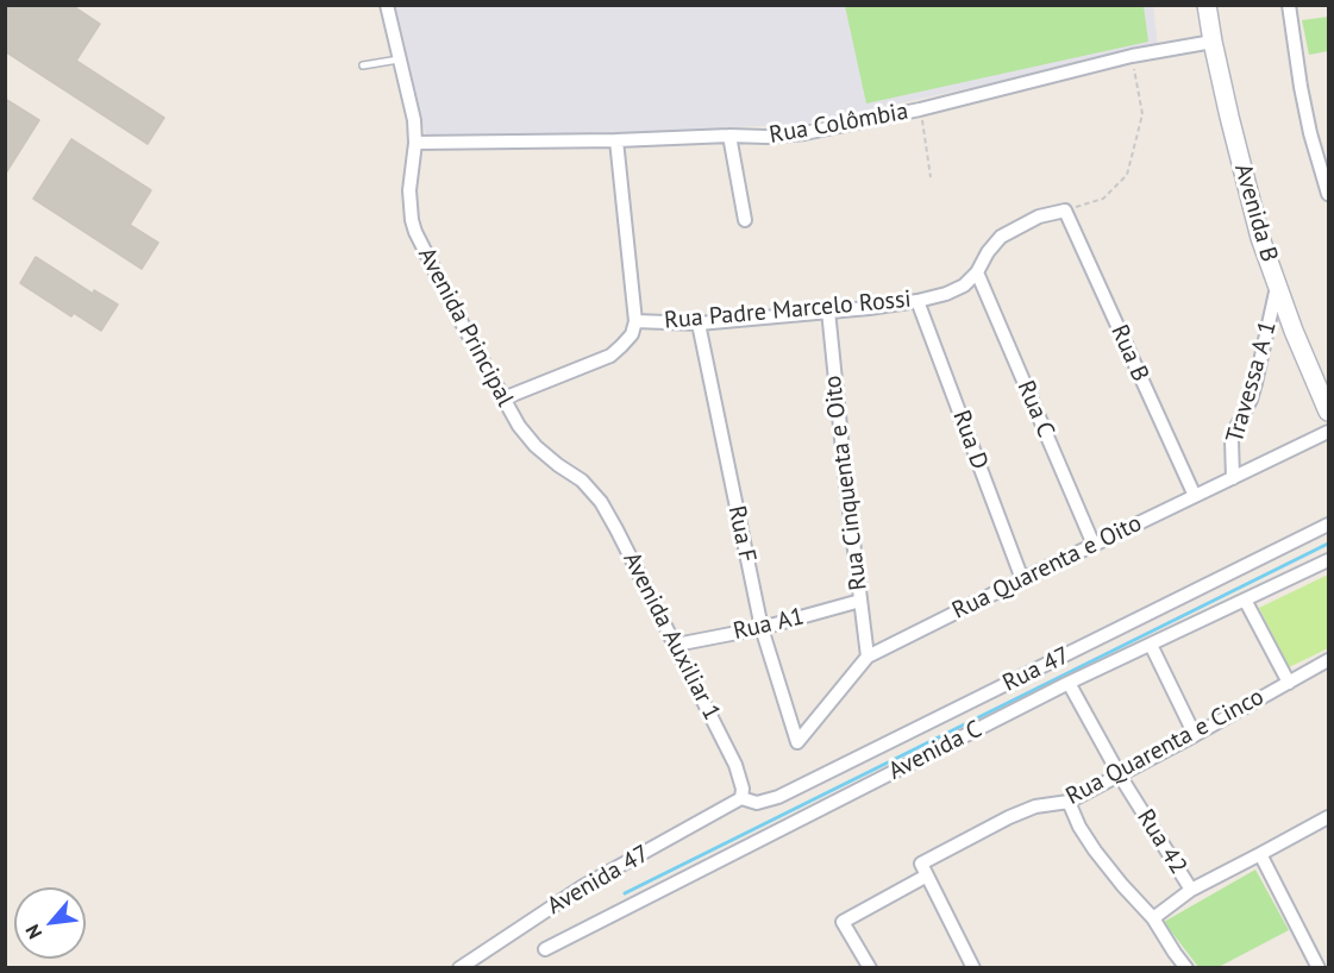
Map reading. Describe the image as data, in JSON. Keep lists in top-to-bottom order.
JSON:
{
  "streets": {
    "street": [
      "Rua Colômbia",
      "Avenida B",
      "Rua Padre Marcelo Rossi",
      "Avenida Principal",
      "Rua B",
      "Travessa A 1",
      "Rua C",
      "Rua D",
      "Rua Cinquenta e Oito",
      "Rua F",
      "Rua Quarenta e Oito",
      "Rua A1",
      "Avenida Auxiliar 1",
      "Rua 47",
      "Rua Quarenta e Cinco",
      "Avenida C",
      "Rua 42",
      "Avenida 47"
    ]
  },
  "crossings": [
    ["Rua Colômbia", "Avenida B"],
    ["Rua Colômbia", "Avenida Principal"],
    ["Avenida B", "Travessa A 1"],
    ["Rua Padre Marcelo Rossi", "Avenida Principal"],
    ["Rua Padre Marcelo Rossi", "Rua B"],
    ["Rua Padre Marcelo Rossi", "Rua C"],
    ["Rua Padre Marcelo Rossi", "Rua D"],
    ["Rua Padre Marcelo Rossi", "Rua Cinquenta e Oito"],
    ["Rua Padre Marcelo Rossi", "Rua F"],
    ["Avenida Principal", "Avenida Auxiliar 1"],
    ["Rua B", "Rua Quarenta e Oito"],
    ["Travessa A 1", "Rua Quarenta e Oito"],
    ["Rua C", "Rua Quarenta e Oito"],
    ["Rua D", "Rua Quarenta e Oito"],
    ["Rua Cinquenta e Oito", "Rua Quarenta e Oito"],
    ["Rua Cinquenta e Oito", "Rua A1"],
    ["Rua F", "Rua Quarenta e Oito"],
    ["Rua F", "Rua A1"],
    ["Rua A1", "Avenida Auxiliar 1"],
    ["Avenida Auxiliar 1", "Rua 47"],
    ["Avenida Auxiliar 1", "Avenida 47"],
    ["Rua 47", "Avenida 47"],
    ["Rua Quarenta e Cinco", "Rua 42"],
    ["Avenida C", "Rua 42"]
  ],
  "north": "bottom left"
}
